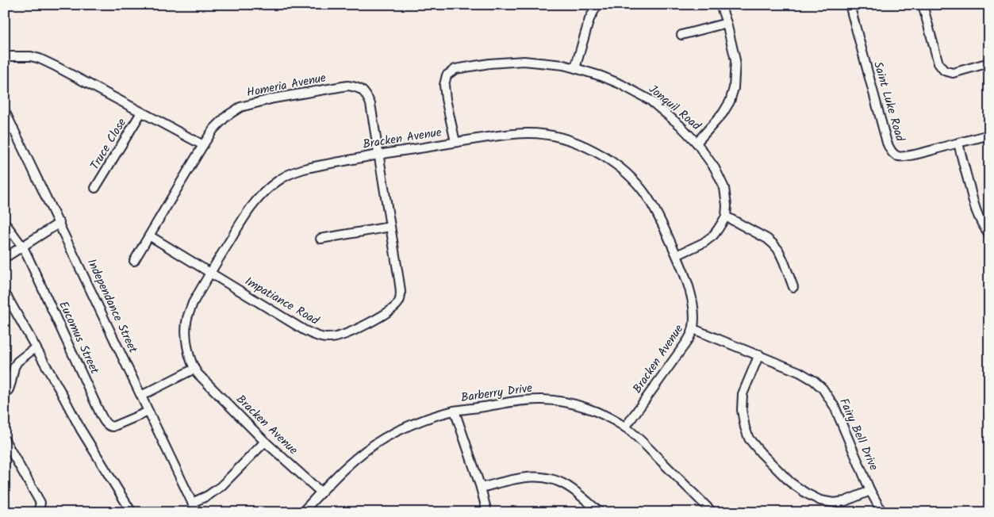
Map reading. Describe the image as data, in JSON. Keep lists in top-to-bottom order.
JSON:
{
  "streets": {
    "street": [
      "Homeria Avenue",
      "Saint Luke Road",
      "Jonquil Road",
      "Bracken Avenue",
      "Truce Close",
      "Impatiance Road",
      "Independance Street",
      "Eucomus Street",
      "Barberry Drive",
      "Fairy Bell Drive"
    ]
  },
  "crossings": [
    ["Homeria Avenue", "Bracken Avenue"],
    ["Homeria Avenue", "Impatiance Road"],
    ["Jonquil Road", "Bracken Avenue"],
    ["Bracken Avenue", "Impatiance Road"],
    ["Bracken Avenue", "Barberry Drive"],
    ["Bracken Avenue", "Fairy Bell Drive"],
    ["Independance Street", "Eucomus Street"]
  ]
}
